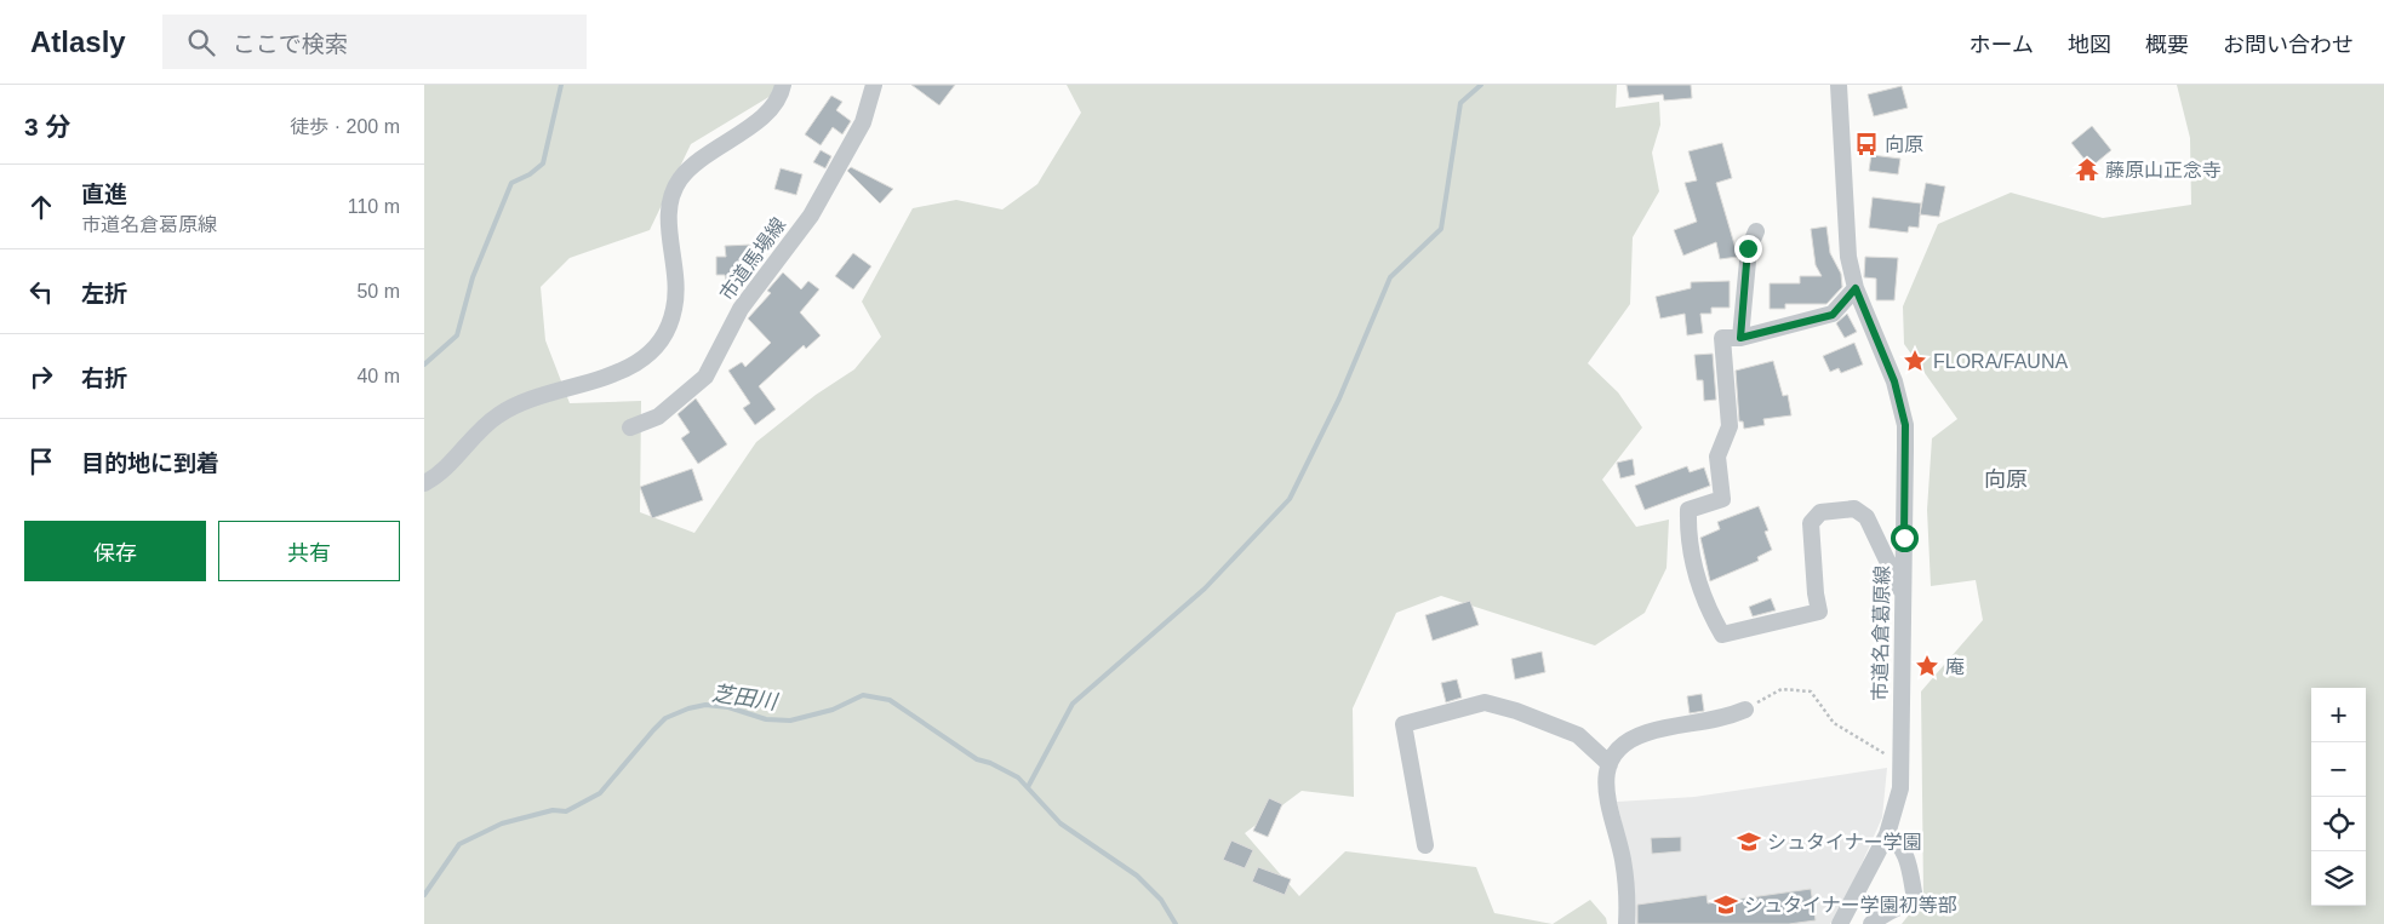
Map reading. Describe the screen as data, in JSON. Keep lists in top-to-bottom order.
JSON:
{
  "streets": {
    "street": ["市道馬場線", "市道名倉葛原線"]
  },
  "districts": ["向原"],
  "water": ["芝田川"],
  "places": {
    "bus stop": ["向原"],
    "temple": ["藤原山正念寺"],
    "place": ["FLORA/FAUNA", "庵"],
    "school or university": ["シュタイナー学園", "シュタイナー学園初等部"]
  },
  "page": {
    "header": "Atlasly",
    "search": "ここで検索",
    "nav": [
      "ホーム",
      "地図",
      "概要",
      "お問い合わせ"
    ],
    "heading": ["3 分", "徒歩 · 200 m"],
    "list": [
      ["直進", "市道名倉葛原線", "110 m"],
      ["左折", "50 m"],
      ["右折", "40 m"],
      "目的地に到着"
    ],
    "buttons": ["保存", "共有"],
    "map_buttons": ["+", "−"]
  }
}
